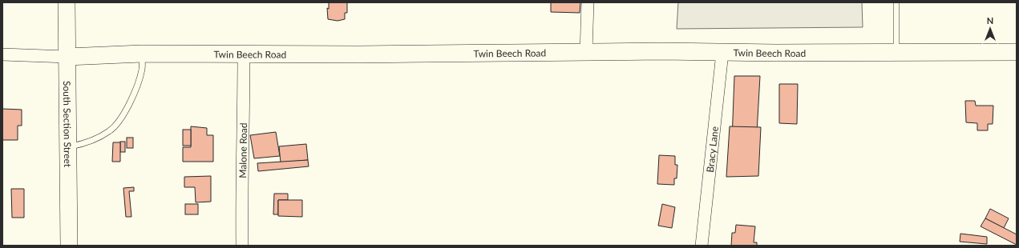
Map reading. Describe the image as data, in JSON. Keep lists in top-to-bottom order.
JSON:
{
  "streets": {
    "street": [
      "Twin Beech Road",
      "South Section Street",
      "Bracy Lane",
      "Malone Road"
    ]
  },
  "crossings": [
    ["Twin Beech Road", "South Section Street"],
    ["Twin Beech Road", "Bracy Lane"],
    ["Twin Beech Road", "Malone Road"]
  ],
  "north": "top"
}
